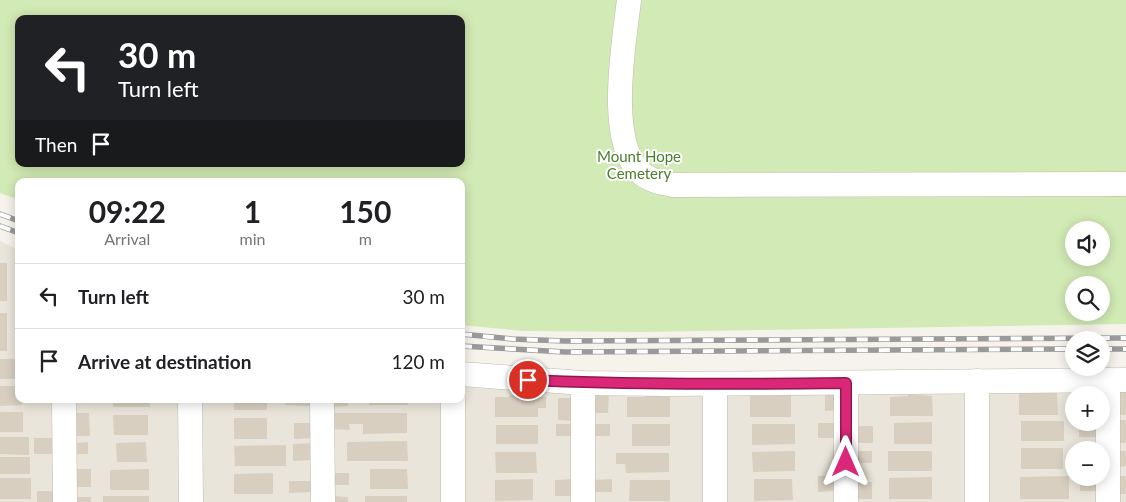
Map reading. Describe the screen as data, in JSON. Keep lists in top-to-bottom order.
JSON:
{
  "parks": ["Mount Hope Cemetery"],
  "page": {
    "turn": ["30 m", "Turn left"],
    "then": "Then",
    "eta": [
      "09:22",
      "Arrival",
      "1",
      "min",
      "150",
      "m"
    ],
    "map_buttons": ["+", "−"],
    "list": [
      {
        "name": "Turn left",
        "value": "30 m"
      },
      {
        "name": "Arrive at destination",
        "value": "120 m"
      }
    ]
  }
}
